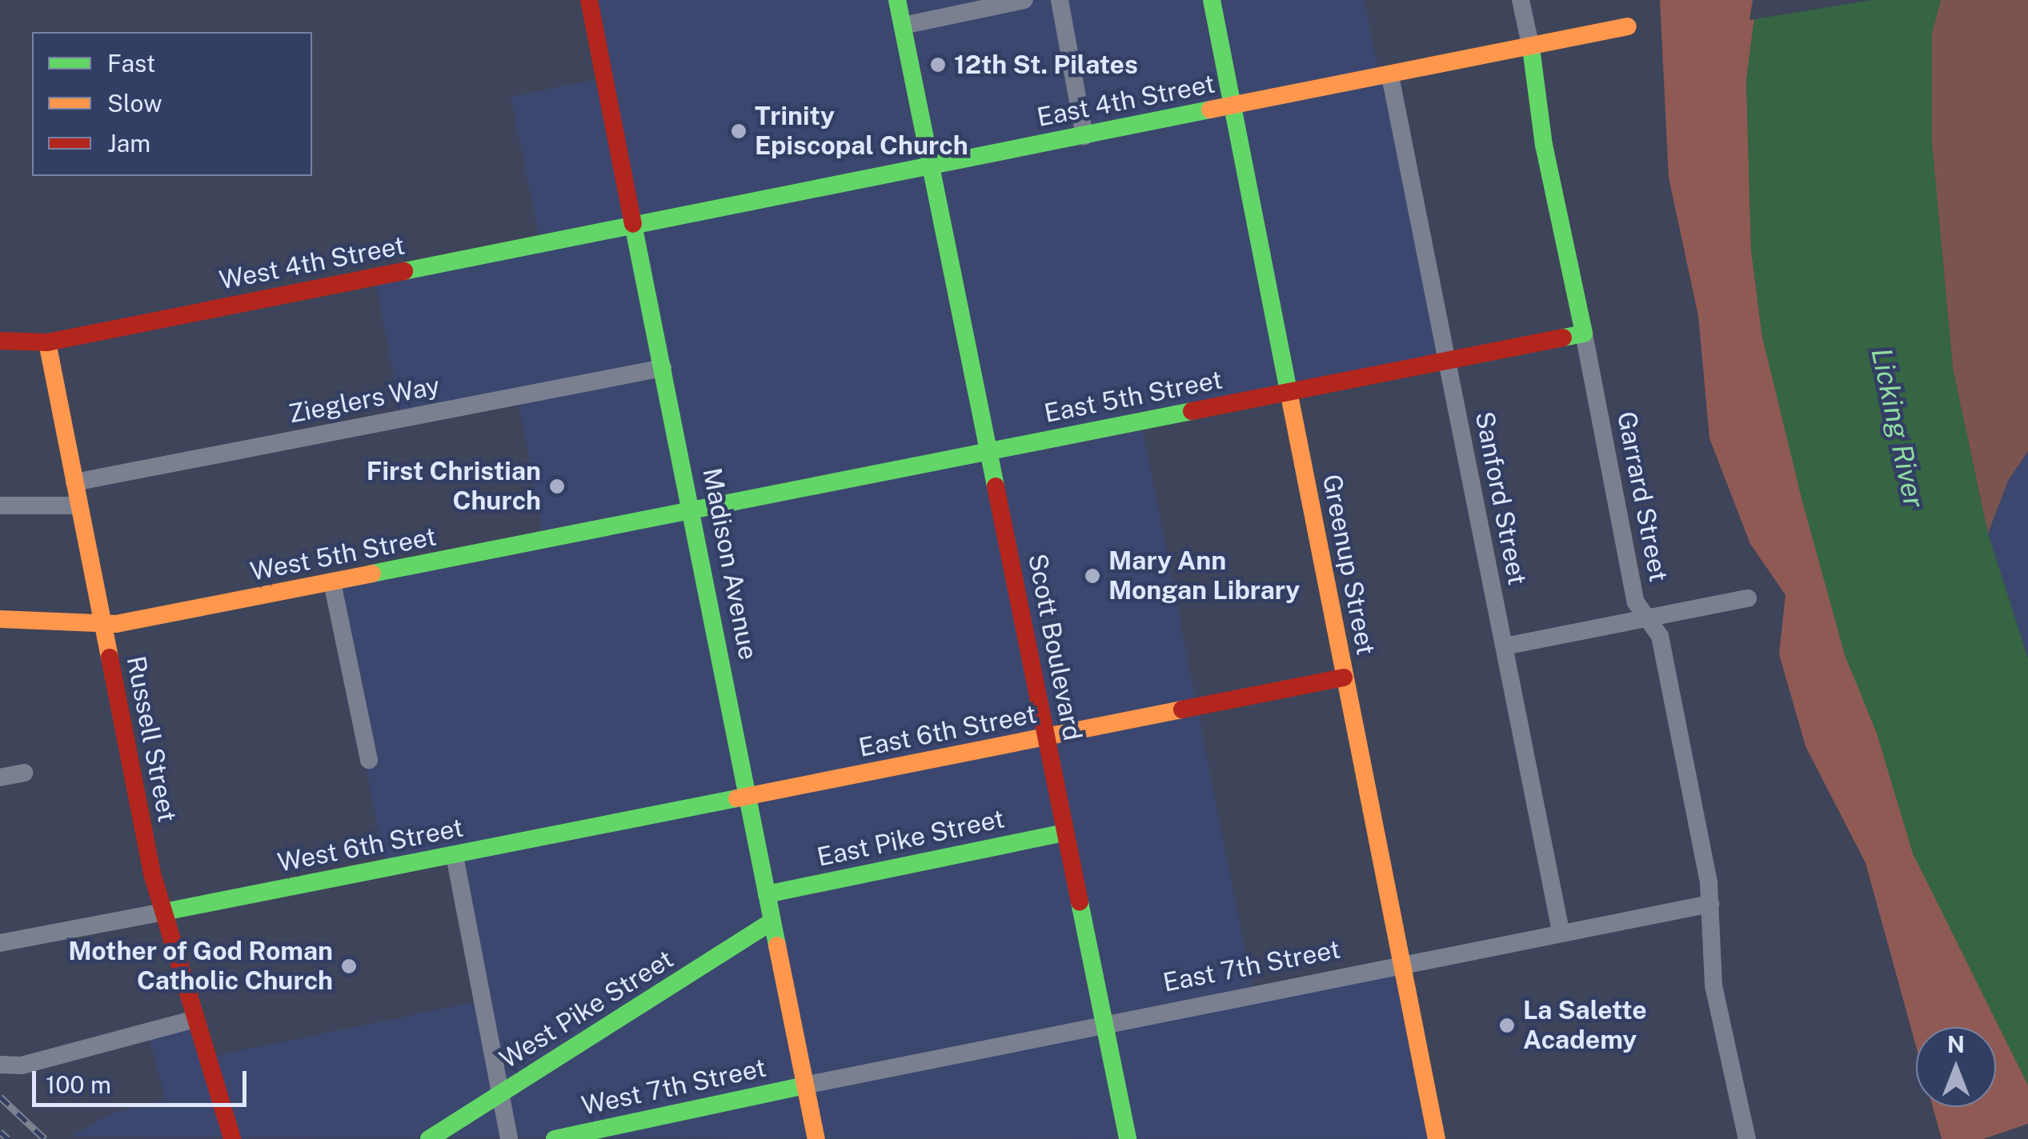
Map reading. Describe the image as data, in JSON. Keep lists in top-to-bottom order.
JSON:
{
  "streets": {
    "main road": [
      "East 4th Street",
      "West 4th Street",
      "East 5th Street",
      "Garrard Street",
      "West 5th Street",
      "Madison Avenue",
      "Greenup Street",
      "Scott Boulevard",
      "East 6th Street",
      "Russell Street",
      "East Pike Street",
      "West 6th Street",
      "West Pike Street",
      "West 7th Street"
    ],
    "street": ["Zieglers Way", "Sanford Street", "East 7th Street"]
  },
  "crossings": [
    ["East 4th Street", "West 4th Street"],
    ["East 4th Street", "Garrard Street"],
    ["East 4th Street", "Sanford Street"],
    ["East 4th Street", "Madison Avenue"],
    ["East 4th Street", "Greenup Street"],
    ["East 4th Street", "Scott Boulevard"],
    ["West 4th Street", "Madison Avenue"],
    ["West 4th Street", "Russell Street"],
    ["East 5th Street", "Garrard Street"],
    ["East 5th Street", "Sanford Street"],
    ["East 5th Street", "West 5th Street"],
    ["East 5th Street", "Madison Avenue"],
    ["East 5th Street", "Greenup Street"],
    ["East 5th Street", "Scott Boulevard"],
    ["Zieglers Way", "Madison Avenue"],
    ["Zieglers Way", "Russell Street"],
    ["Garrard Street", "East 7th Street"],
    ["Sanford Street", "East 7th Street"],
    ["West 5th Street", "Madison Avenue"],
    ["West 5th Street", "Russell Street"],
    ["Madison Avenue", "East 6th Street"],
    ["Madison Avenue", "East Pike Street"],
    ["Madison Avenue", "West 6th Street"],
    ["Madison Avenue", "East 7th Street"],
    ["Madison Avenue", "West Pike Street"],
    ["Madison Avenue", "West 7th Street"],
    ["Greenup Street", "East 6th Street"],
    ["Greenup Street", "East 7th Street"],
    ["Scott Boulevard", "East 6th Street"],
    ["Scott Boulevard", "East Pike Street"],
    ["Scott Boulevard", "East 7th Street"],
    ["East 6th Street", "West 6th Street"],
    ["Russell Street", "West 6th Street"],
    ["East 7th Street", "West 7th Street"]
  ],
  "water": ["Licking River"],
  "places": [
    "12th St. Pilates",
    "Trinity Episcopal Church",
    "First Christian Church",
    "Mary Ann Mongan Library",
    "Mother of God Roman Catholic Church",
    "La Salette Academy"
  ],
  "legend": ["Fast", "Slow", "Jam"],
  "scale_bar": "100 m",
  "north": "top"
}
